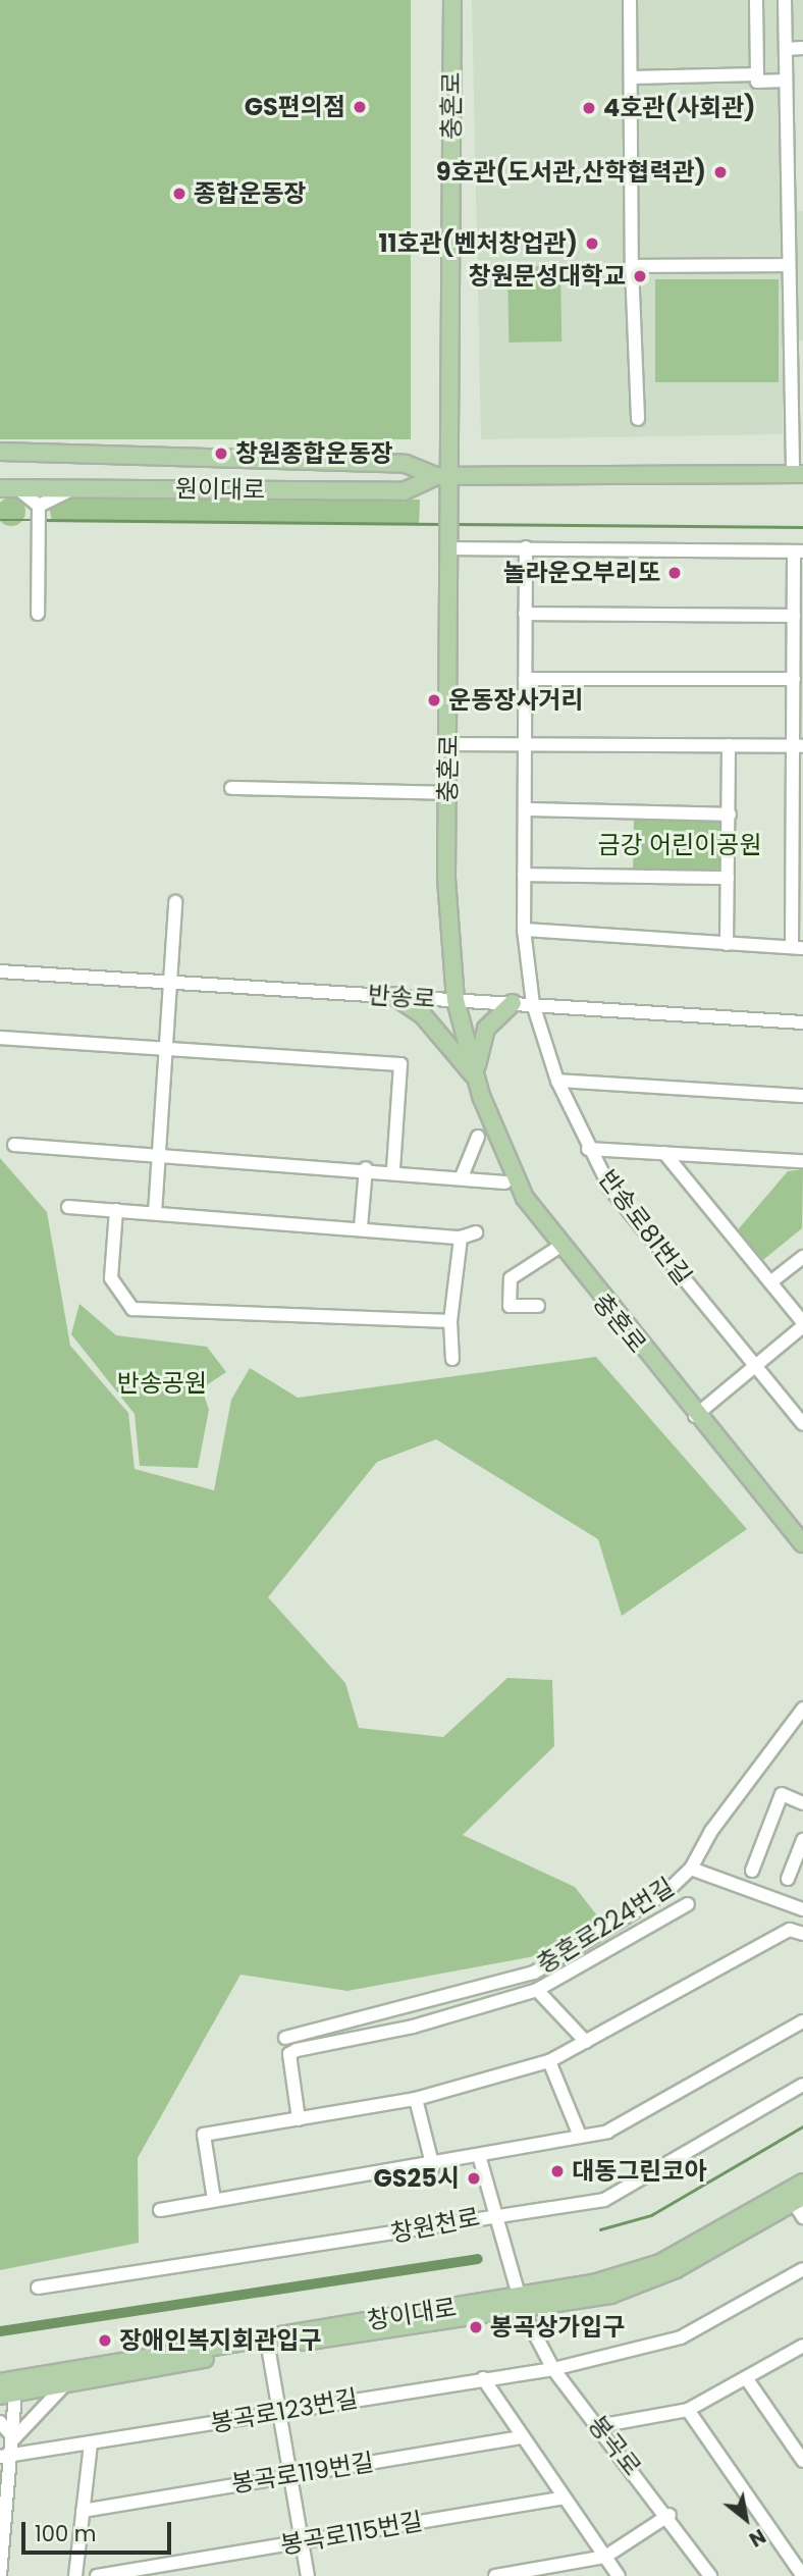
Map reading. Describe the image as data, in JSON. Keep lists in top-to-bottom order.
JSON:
{
  "streets": {
    "main road": ["충혼로", "원이대로", "창이대로"],
    "street": [
      "반송로",
      "반송로81번길",
      "충혼로224번길",
      "창원천로",
      "봉곡로123번길",
      "봉곡로",
      "봉곡로119번길",
      "봉곡로115번길"
    ]
  },
  "crossings": [
    ["충혼로", "원이대로"],
    ["충혼로", "반송로"],
    ["반송로", "반송로81번길"],
    ["창원천로", "봉곡로"],
    ["창이대로", "봉곡로"],
    ["봉곡로123번길", "봉곡로"]
  ],
  "parks": ["금강 어린이공원", "반송공원"],
  "places": [
    "GS편의점",
    "4호관(사회관)",
    "9호관(도서관,산학협력관)",
    "종합운동장",
    "11호관(벤처창업관)",
    "창원문성대학교",
    "창원종합운동장",
    "놀라운오부리또",
    "운동장사거리",
    "대동그린코아",
    "GS25시",
    "봉곡상가입구",
    "장애인복지회관입구"
  ],
  "scale_bar": "100 m",
  "north": "bottom right"
}
